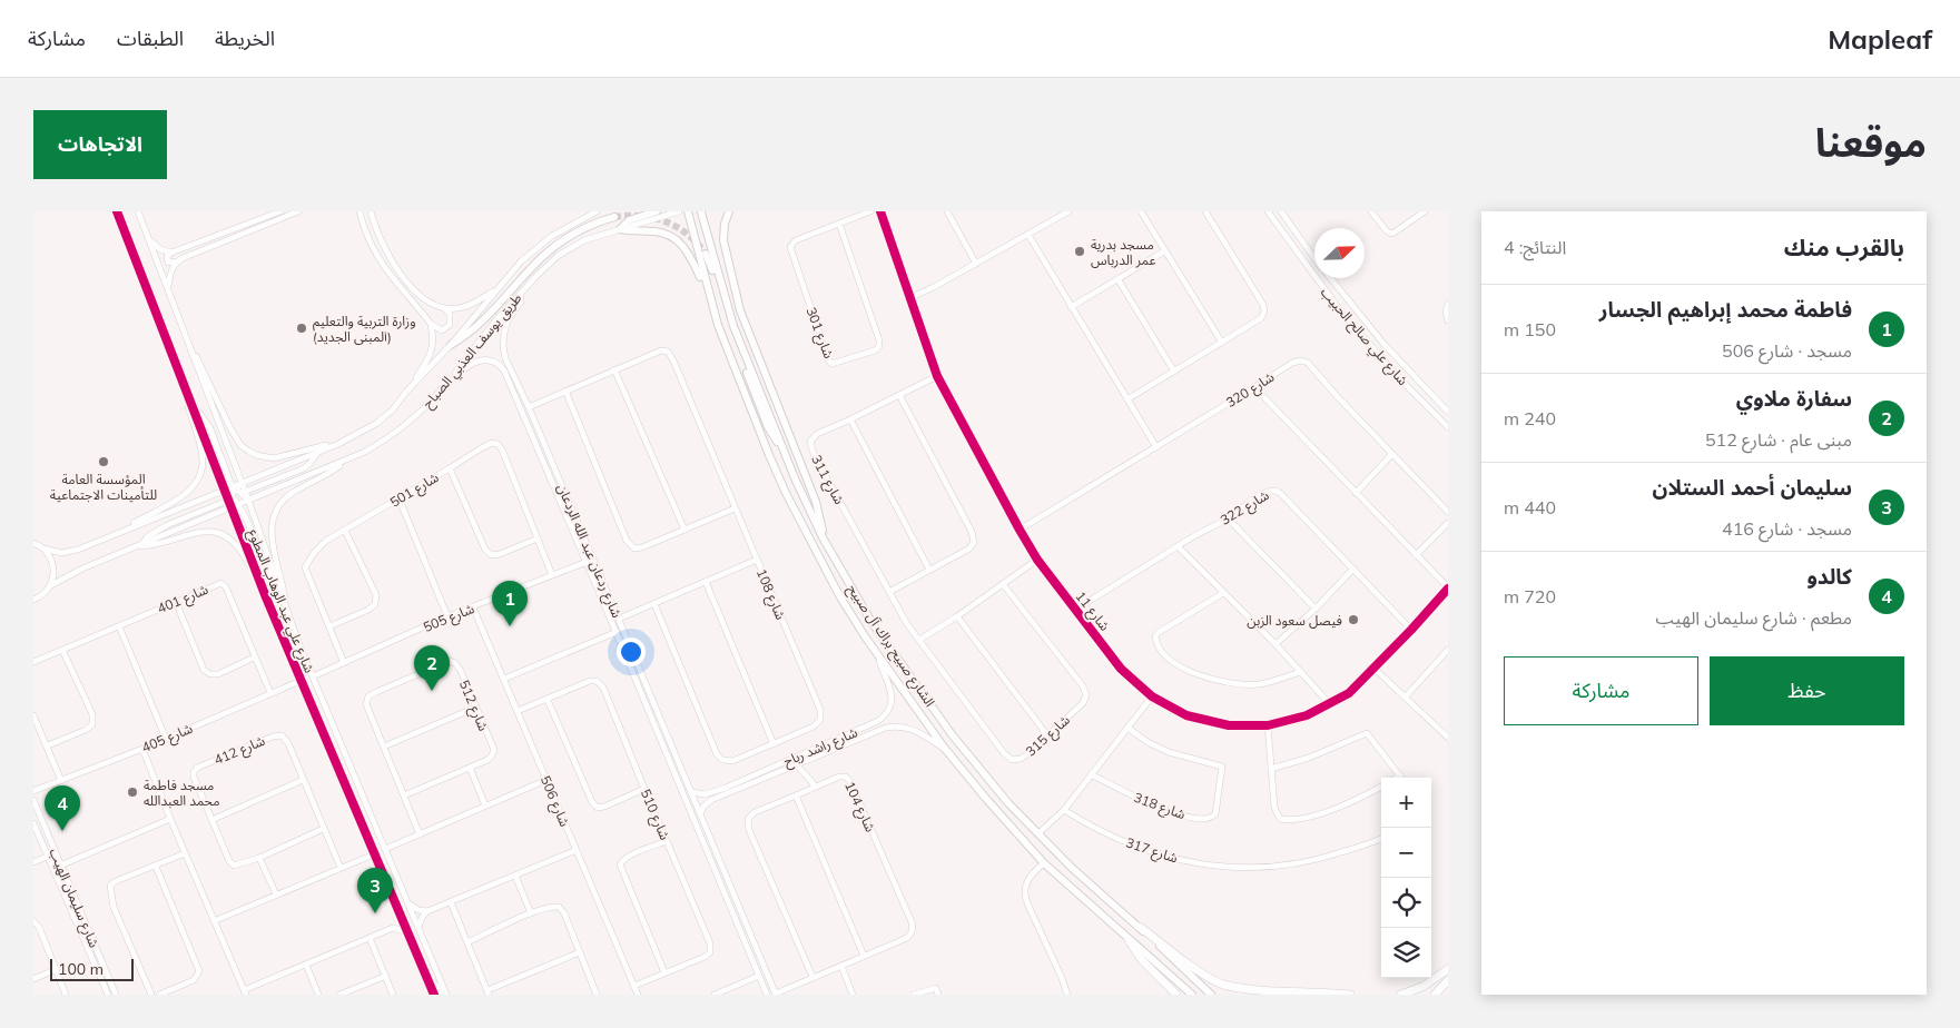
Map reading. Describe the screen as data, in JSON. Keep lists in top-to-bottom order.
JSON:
{
  "streets": {
    "main road": ["الشارع صبيح براك آل صبيح"],
    "street": [
      "شارع 301",
      "شارع علي صالح الحبيب",
      "طريق يوسف العذبي الصباح",
      "شارع 320",
      "شارع 311",
      "شارع 501",
      "شارع 322",
      "شارع ردعان عبد الله الردعان",
      "شارع 108",
      "شارع 401",
      "شارع علي عبد الوهاب المطوع",
      "شارع 11",
      "شارع 505",
      "شارع 512",
      "شارع 315",
      "شارع 405",
      "شارع راشد رباح",
      "شارع 412",
      "شارع 506",
      "شارع 318",
      "شارع 104",
      "شارع 510",
      "شارع 317",
      "شارع سليمان الهيب"
    ]
  },
  "crossings": [
    ["طريق يوسف العذبي الصباح", "شارع ردعان عبد الله الردعان"],
    ["طريق يوسف العذبي الصباح", "شارع علي عبد الوهاب المطوع"],
    ["شارع 320", "شارع 11"],
    ["شارع 311", "شارع 11"],
    ["شارع 311", "شارع 315"],
    ["شارع 501", "شارع 505"],
    ["شارع 322", "شارع 11"],
    ["شارع ردعان عبد الله الردعان", "شارع 108"],
    ["شارع ردعان عبد الله الردعان", "شارع 505"],
    ["شارع ردعان عبد الله الردعان", "شارع راشد رباح"],
    ["شارع ردعان عبد الله الردعان", "شارع 104"],
    ["شارع 401", "شارع 405"],
    ["شارع علي عبد الوهاب المطوع", "شارع 505"],
    ["شارع علي عبد الوهاب المطوع", "شارع 405"],
    ["شارع 505", "شارع 506"],
    ["الشارع صبيح براك آل صبيح", "شارع راشد رباح"],
    ["شارع 506", "شارع 510"]
  ],
  "places": [
    "مسجد بدرية عمر الدرباس",
    "وزارة التربية والتعليم (المبنى الجديد)",
    "المؤسسة العامة للتأمينات الاجتماعية",
    "فيصل سعود الزبن",
    "مسجد فاطمة محمد العبدالله"
  ],
  "scale_bar": "100 m",
  "north": "top right",
  "page": {
    "header": "Mapleaf",
    "nav": ["الخريطة", "الطبقات", "مشاركة"],
    "title": "موقعنا",
    "buttons": [
      "الاتجاهات",
      ["حفظ", "مشاركة"]
    ],
    "heading": ["بالقرب منك", "النتائج: 4"],
    "list": [
      {
        "mark": "1",
        "name": "فاطمة محمد إبراهيم الجسار",
        "note": "مسجد · شارع 506",
        "value": "150 m"
      },
      {
        "mark": "2",
        "name": "سفارة ملاوي",
        "note": "مبنى عام · شارع 512",
        "value": "240 m"
      },
      {
        "mark": "3",
        "name": "سليمان أحمد الستلان",
        "note": "مسجد · شارع 416",
        "value": "440 m"
      },
      {
        "mark": "4",
        "name": "كالدو",
        "note": "مطعم · شارع سليمان الهيب",
        "value": "720 m"
      }
    ],
    "pins": [
      "1",
      "2",
      "4",
      "3"
    ],
    "map_buttons": ["+", "−"],
    "scale": "100 m"
  }
}
